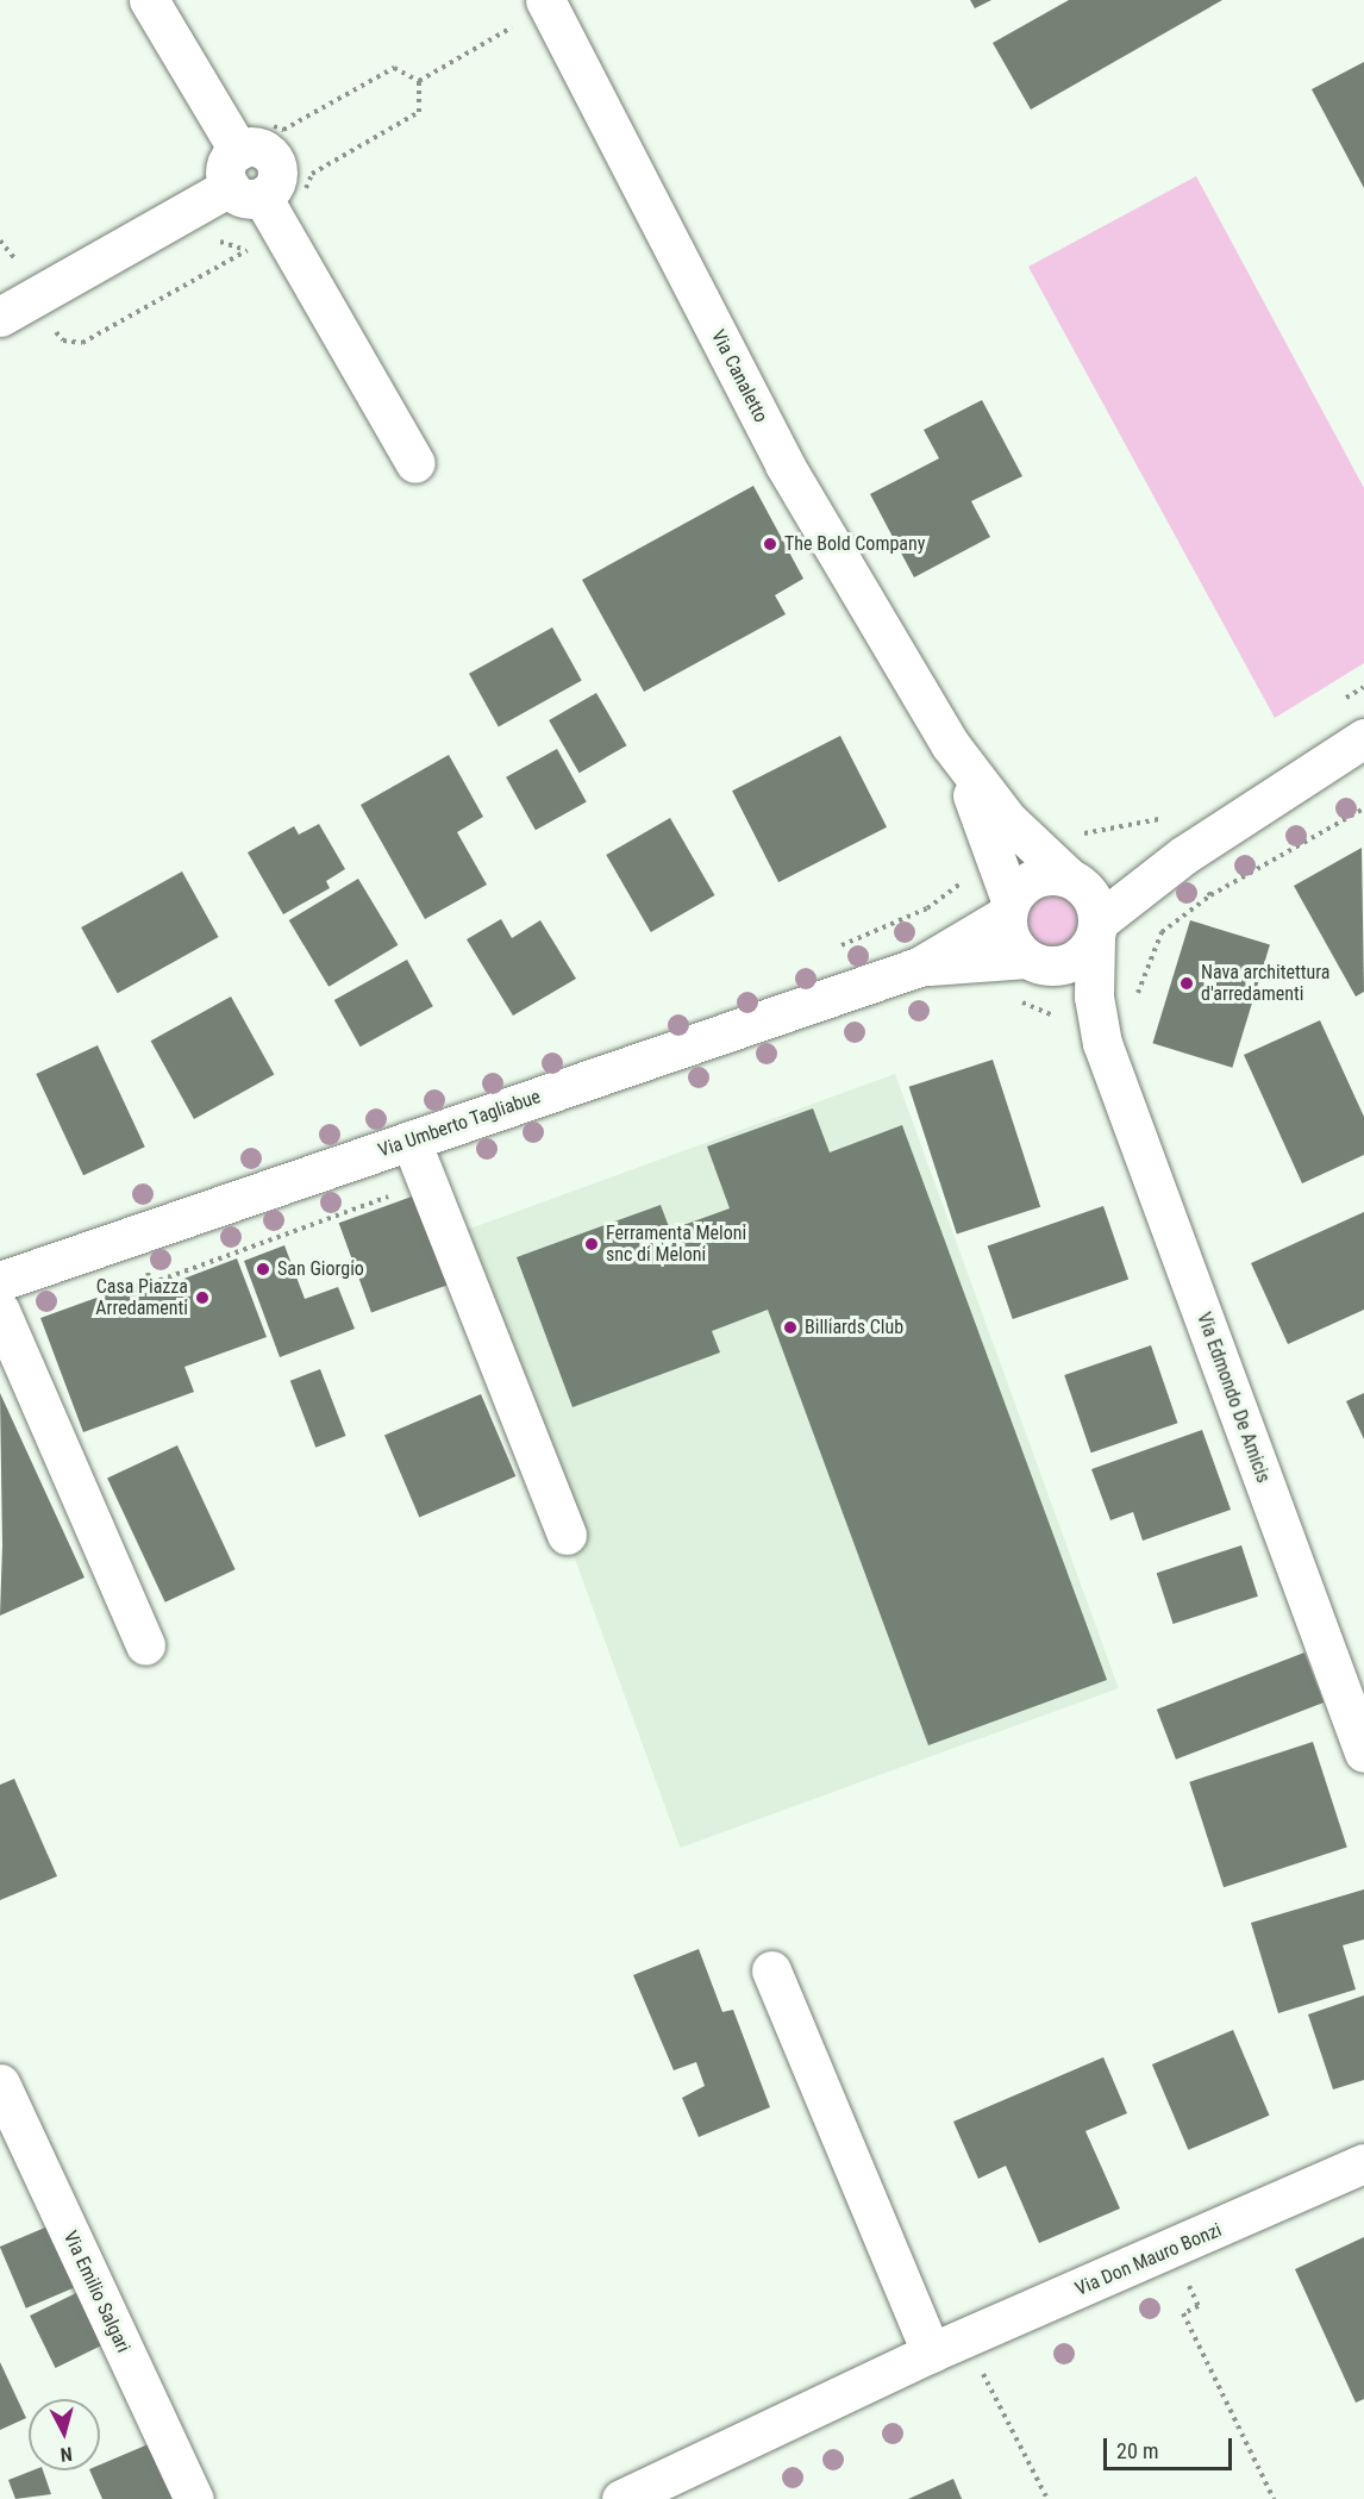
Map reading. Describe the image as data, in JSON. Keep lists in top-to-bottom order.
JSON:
{
  "streets": {
    "street": [
      "Via Canaletto",
      "Via Umberto Tagliabue",
      "Via Edmondo De Amicis",
      "Via Don Mauro Bonzi",
      "Via Emilio Salgari"
    ]
  },
  "crossings": [
    ["Via Canaletto", "Via Umberto Tagliabue"],
    ["Via Canaletto", "Via Edmondo De Amicis"],
    ["Via Umberto Tagliabue", "Via Edmondo De Amicis"]
  ],
  "places": [
    "The Bold Company",
    "Nava architettura d'arredamenti",
    "Ferramenta Meloni snc di Meloni",
    "San Giorgio",
    "Casa Piazza Arredamenti",
    "Billiards Club"
  ],
  "scale_bar": "20 m",
  "north": "bottom"
}
